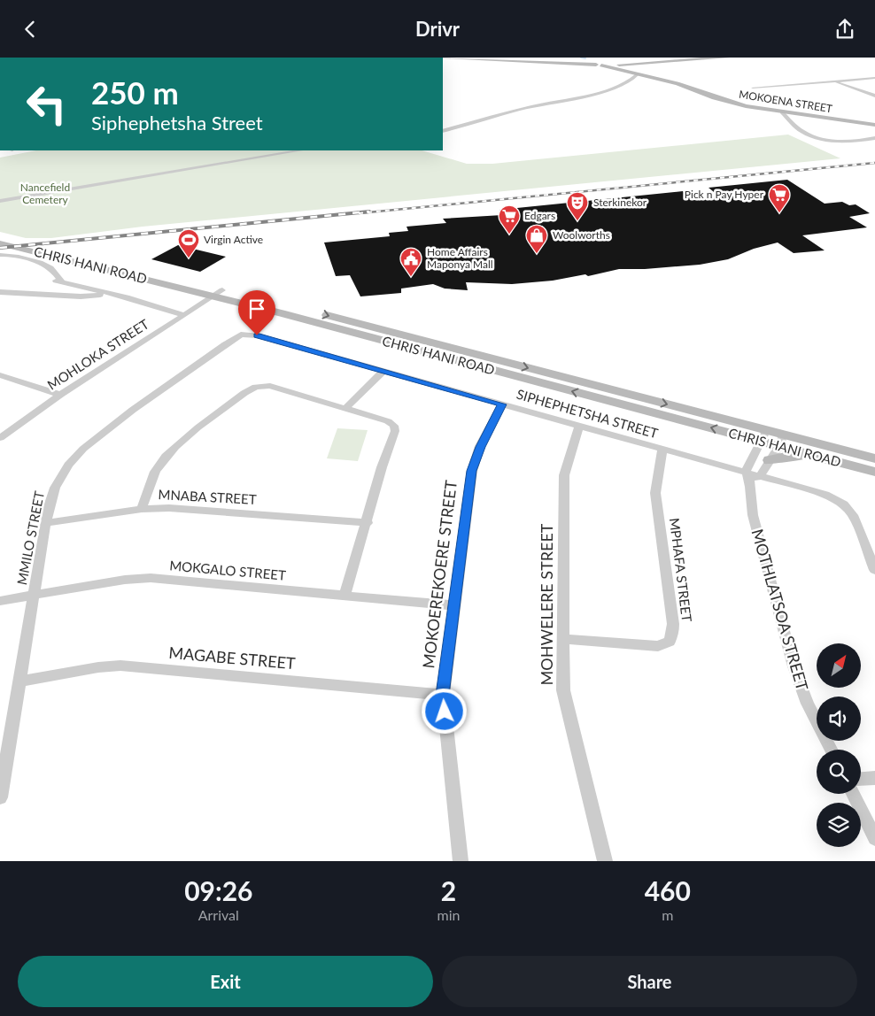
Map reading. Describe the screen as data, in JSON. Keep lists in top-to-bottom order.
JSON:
{
  "streets": {
    "main road": ["MOKOENA STREET", "CHRIS HANI ROAD"],
    "street": [
      "MOHLOKA STREET",
      "SIPHEPHETSHA STREET",
      "MNABA STREET",
      "MMILO STREET",
      "MPHAFA STREET",
      "MOKGALO STREET",
      "MOKOEREKOERE STREET",
      "MOHWELERE STREET",
      "MOTHLATSOA STREET",
      "MAGABE STREET"
    ]
  },
  "crossings": [
    ["CHRIS HANI ROAD", "MOHLOKA STREET"],
    ["SIPHEPHETSHA STREET", "MMILO STREET"],
    ["SIPHEPHETSHA STREET", "MPHAFA STREET"],
    ["SIPHEPHETSHA STREET", "MOKOEREKOERE STREET"],
    ["SIPHEPHETSHA STREET", "MOHWELERE STREET"],
    ["SIPHEPHETSHA STREET", "MOTHLATSOA STREET"],
    ["MNABA STREET", "MMILO STREET"],
    ["MMILO STREET", "MOKGALO STREET"],
    ["MMILO STREET", "MAGABE STREET"],
    ["MPHAFA STREET", "MOHWELERE STREET"],
    ["MOKGALO STREET", "MOKOEREKOERE STREET"],
    ["MOKOEREKOERE STREET", "MAGABE STREET"]
  ],
  "parks": ["Nancefield Cemetery"],
  "places": {
    "supermarket": ["Pick n Pay Hyper", "Edgars"],
    "theatre": ["Sterkinekor"],
    "shop": ["Woolworths"],
    "sports": ["Virgin Active"],
    "public building": ["Home Affairs Maponya Mall"]
  },
  "north": "top right",
  "page": {
    "header": "Drivr",
    "turn": ["250 m", "Siphephetsha Street"],
    "eta": [
      "09:26",
      "Arrival",
      "2",
      "min",
      "460",
      "m"
    ],
    "buttons": ["Exit", "Share"]
  }
}
